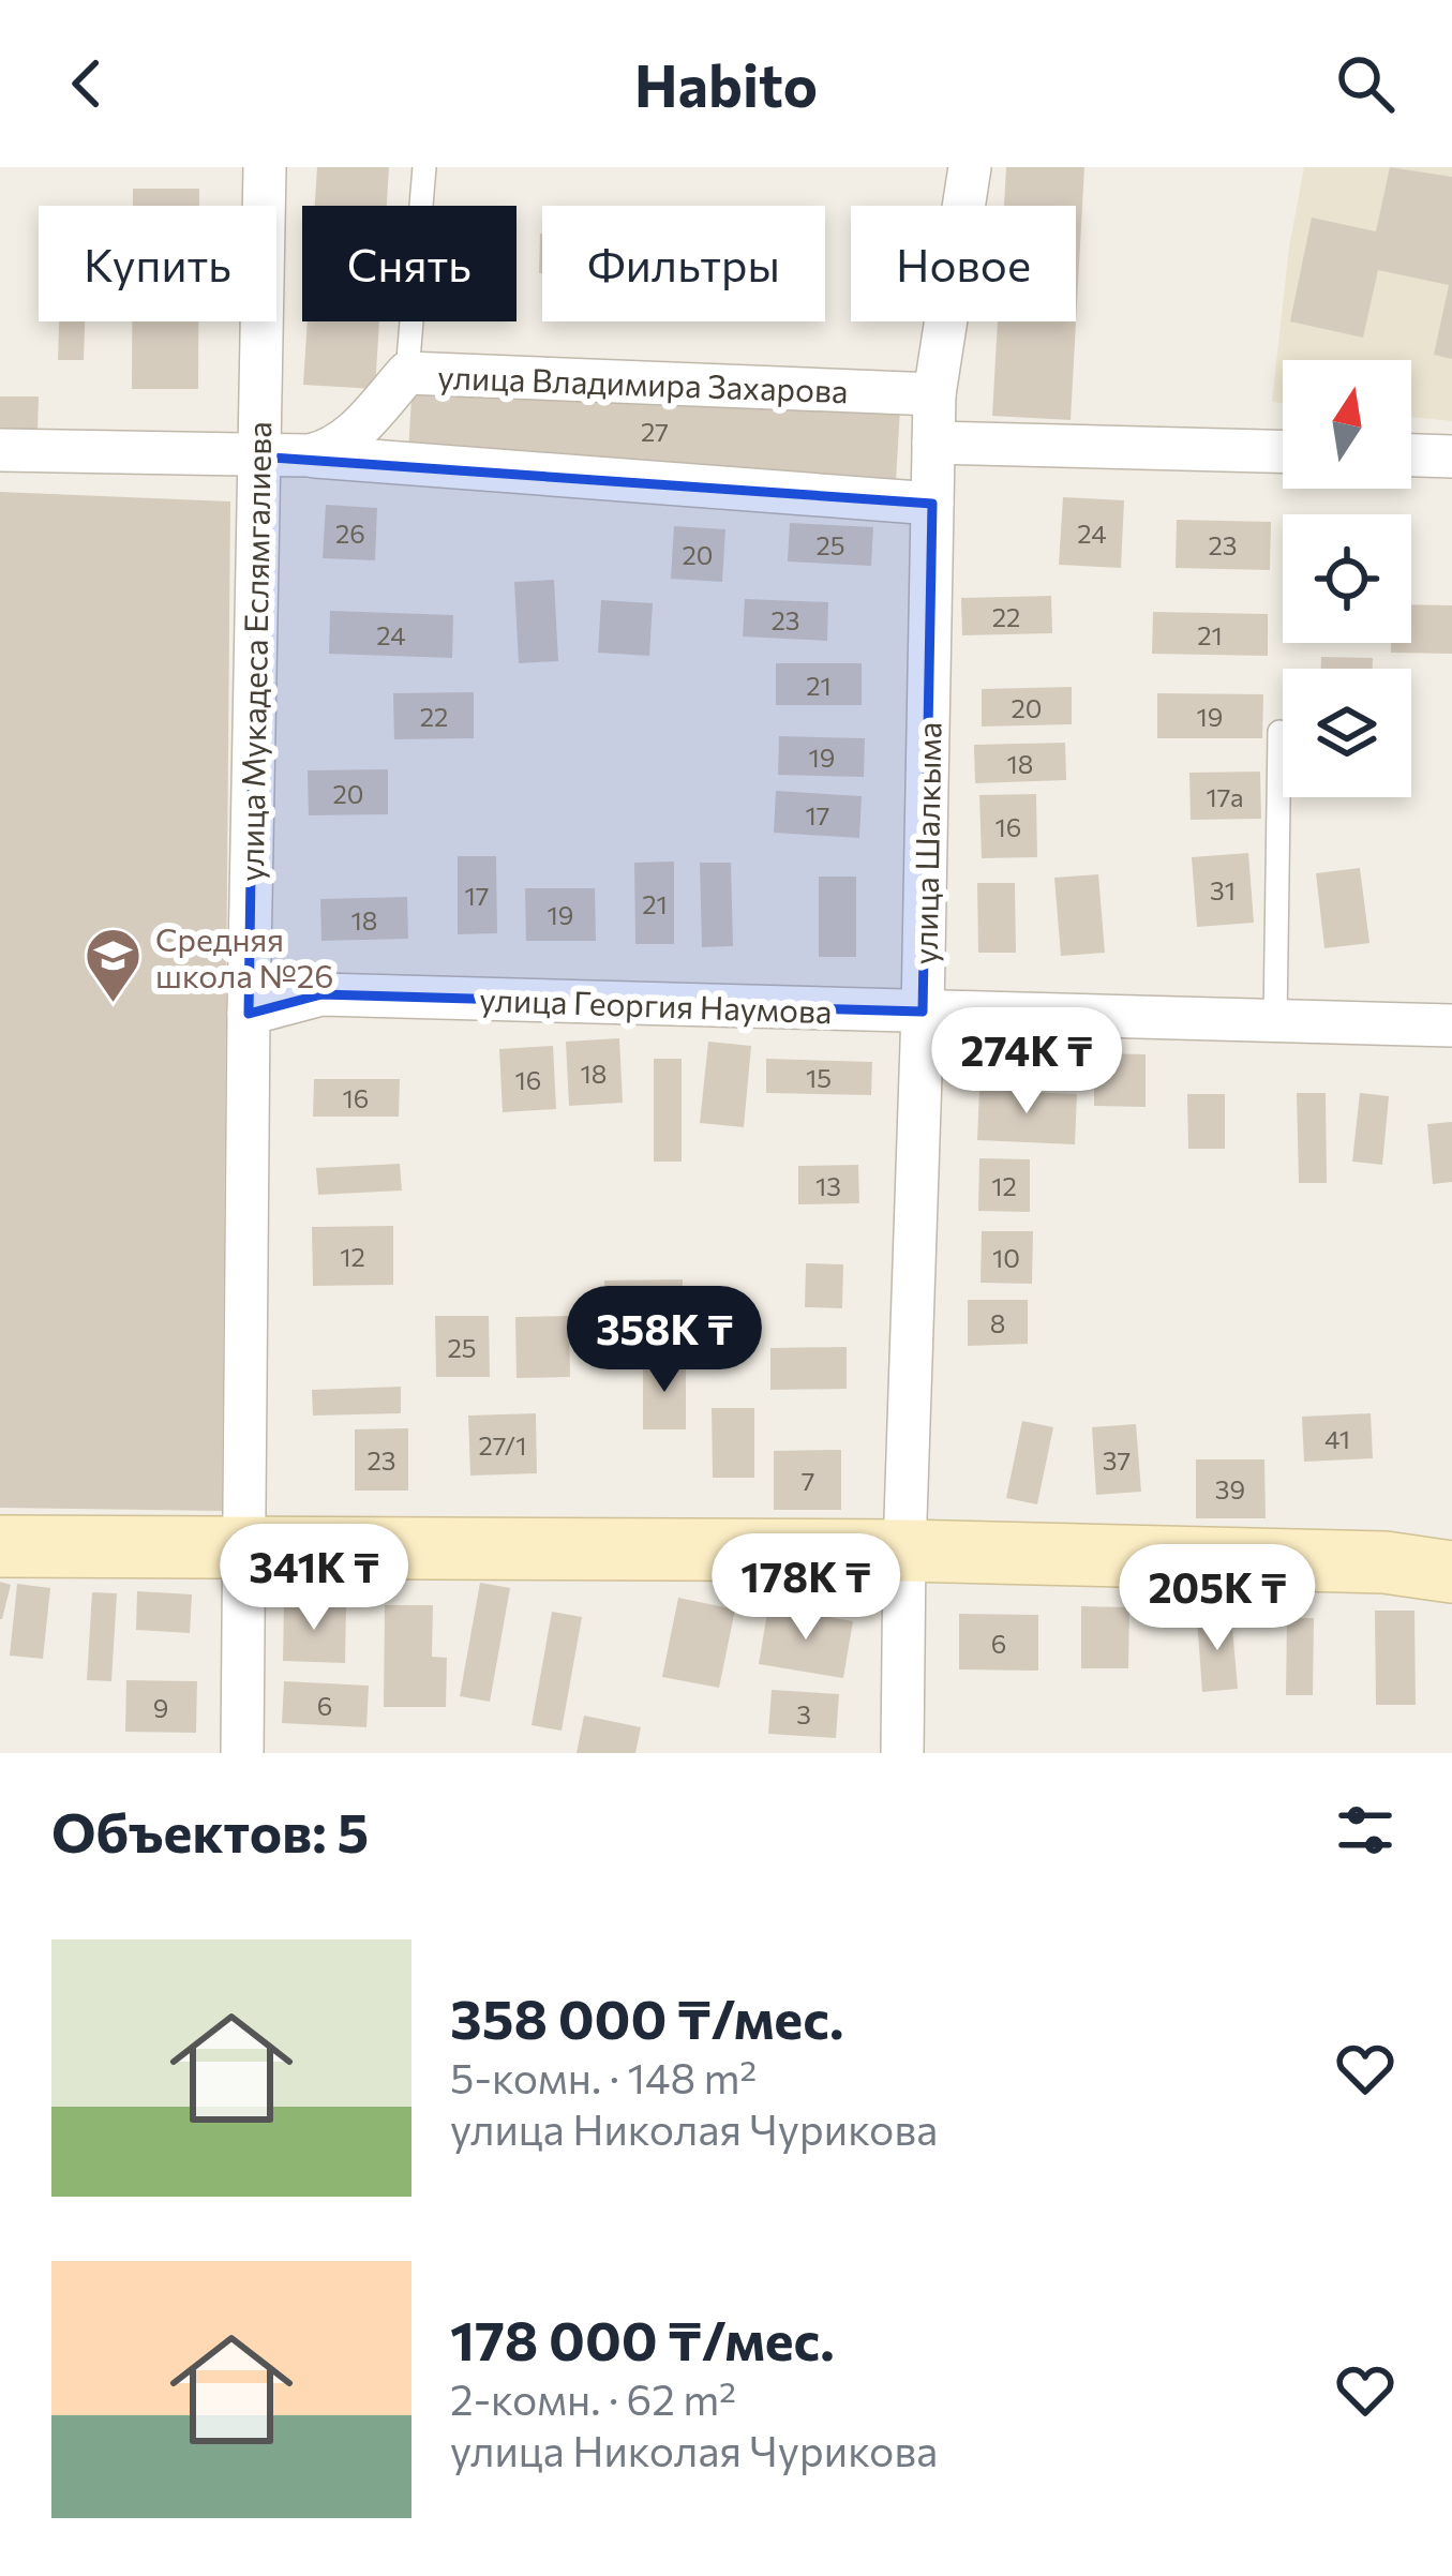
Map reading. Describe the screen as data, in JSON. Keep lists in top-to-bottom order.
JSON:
{
  "streets": {
    "street": [
      "улица Владимира Захарова",
      "улица Мукадеса Еслямгалиева",
      "улица Шалкыма",
      "улица Георгия Наумова"
    ]
  },
  "crossings": [
    ["улица Владимира Захарова", "улица Шалкыма"],
    ["улица Мукадеса Еслямгалиева", "улица Георгия Наумова"],
    ["улица Шалкыма", "улица Георгия Наумова"]
  ],
  "places": {
    "school or university": ["Средняя школа №26"]
  },
  "house_numbers": [
    "27",
    "26",
    "24",
    "25",
    "23",
    "20",
    "22",
    "23",
    "24",
    "21",
    "21",
    "20",
    "22",
    "19",
    "19",
    "18",
    "20",
    "17а",
    "17",
    "16",
    "31",
    "17",
    "21",
    "19",
    "18",
    "18",
    "15",
    "16",
    "16",
    "13",
    "12",
    "12",
    "10",
    "8",
    "25",
    "41",
    "27/1",
    "23",
    "37",
    "7",
    "39",
    "6",
    "6",
    "9",
    "3"
  ],
  "north": "top",
  "page": {
    "header": "Habito",
    "chip": [
      "Купить",
      "Снять",
      "Фильтры",
      "Новое"
    ],
    "price": [
      "274K ₸",
      "358K ₸",
      "341K ₸",
      "178K ₸",
      "205K ₸"
    ],
    "heading": "Объектов: 5",
    "list": [
      {
        "name": "358 000 ₸/мес.",
        "note": "5-комн. · 148 m² · улица Николая Чурикова"
      },
      {
        "name": "178 000 ₸/мес.",
        "note": "2-комн. · 62 m² · улица Николая Чурикова"
      }
    ]
  }
}
